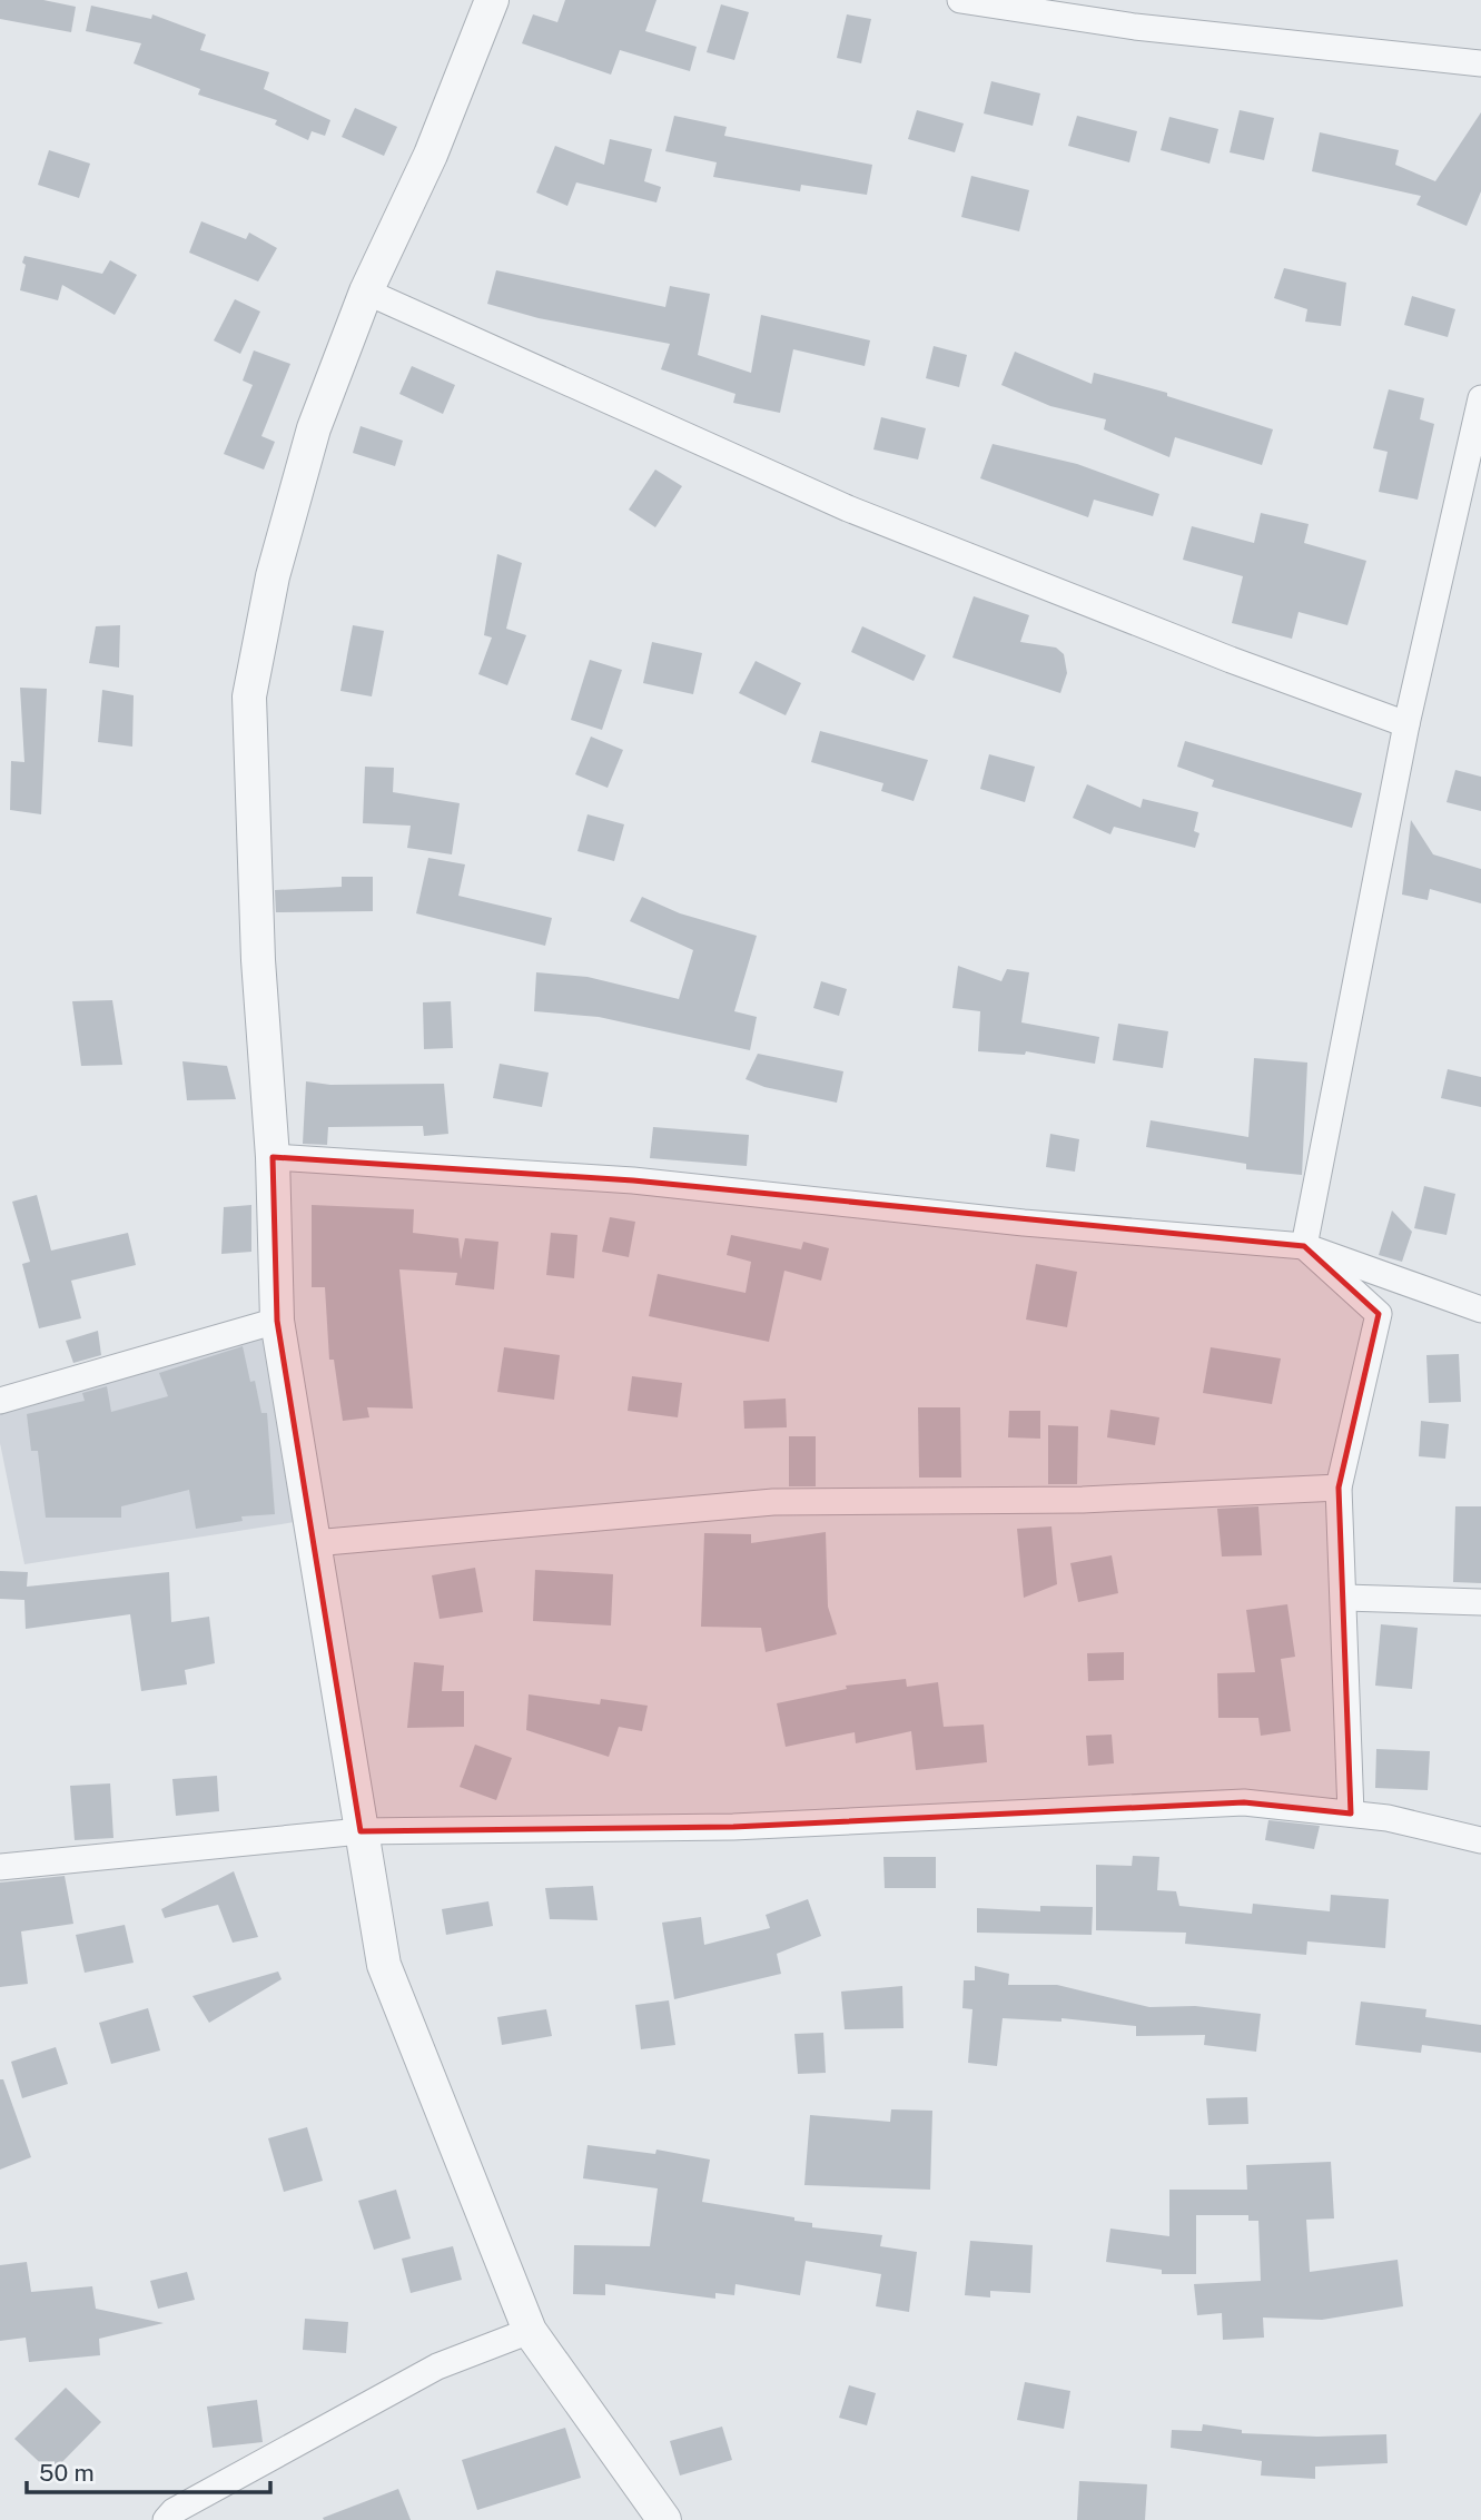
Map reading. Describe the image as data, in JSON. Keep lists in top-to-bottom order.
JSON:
{
  "scale_bar": "50 m"
}
